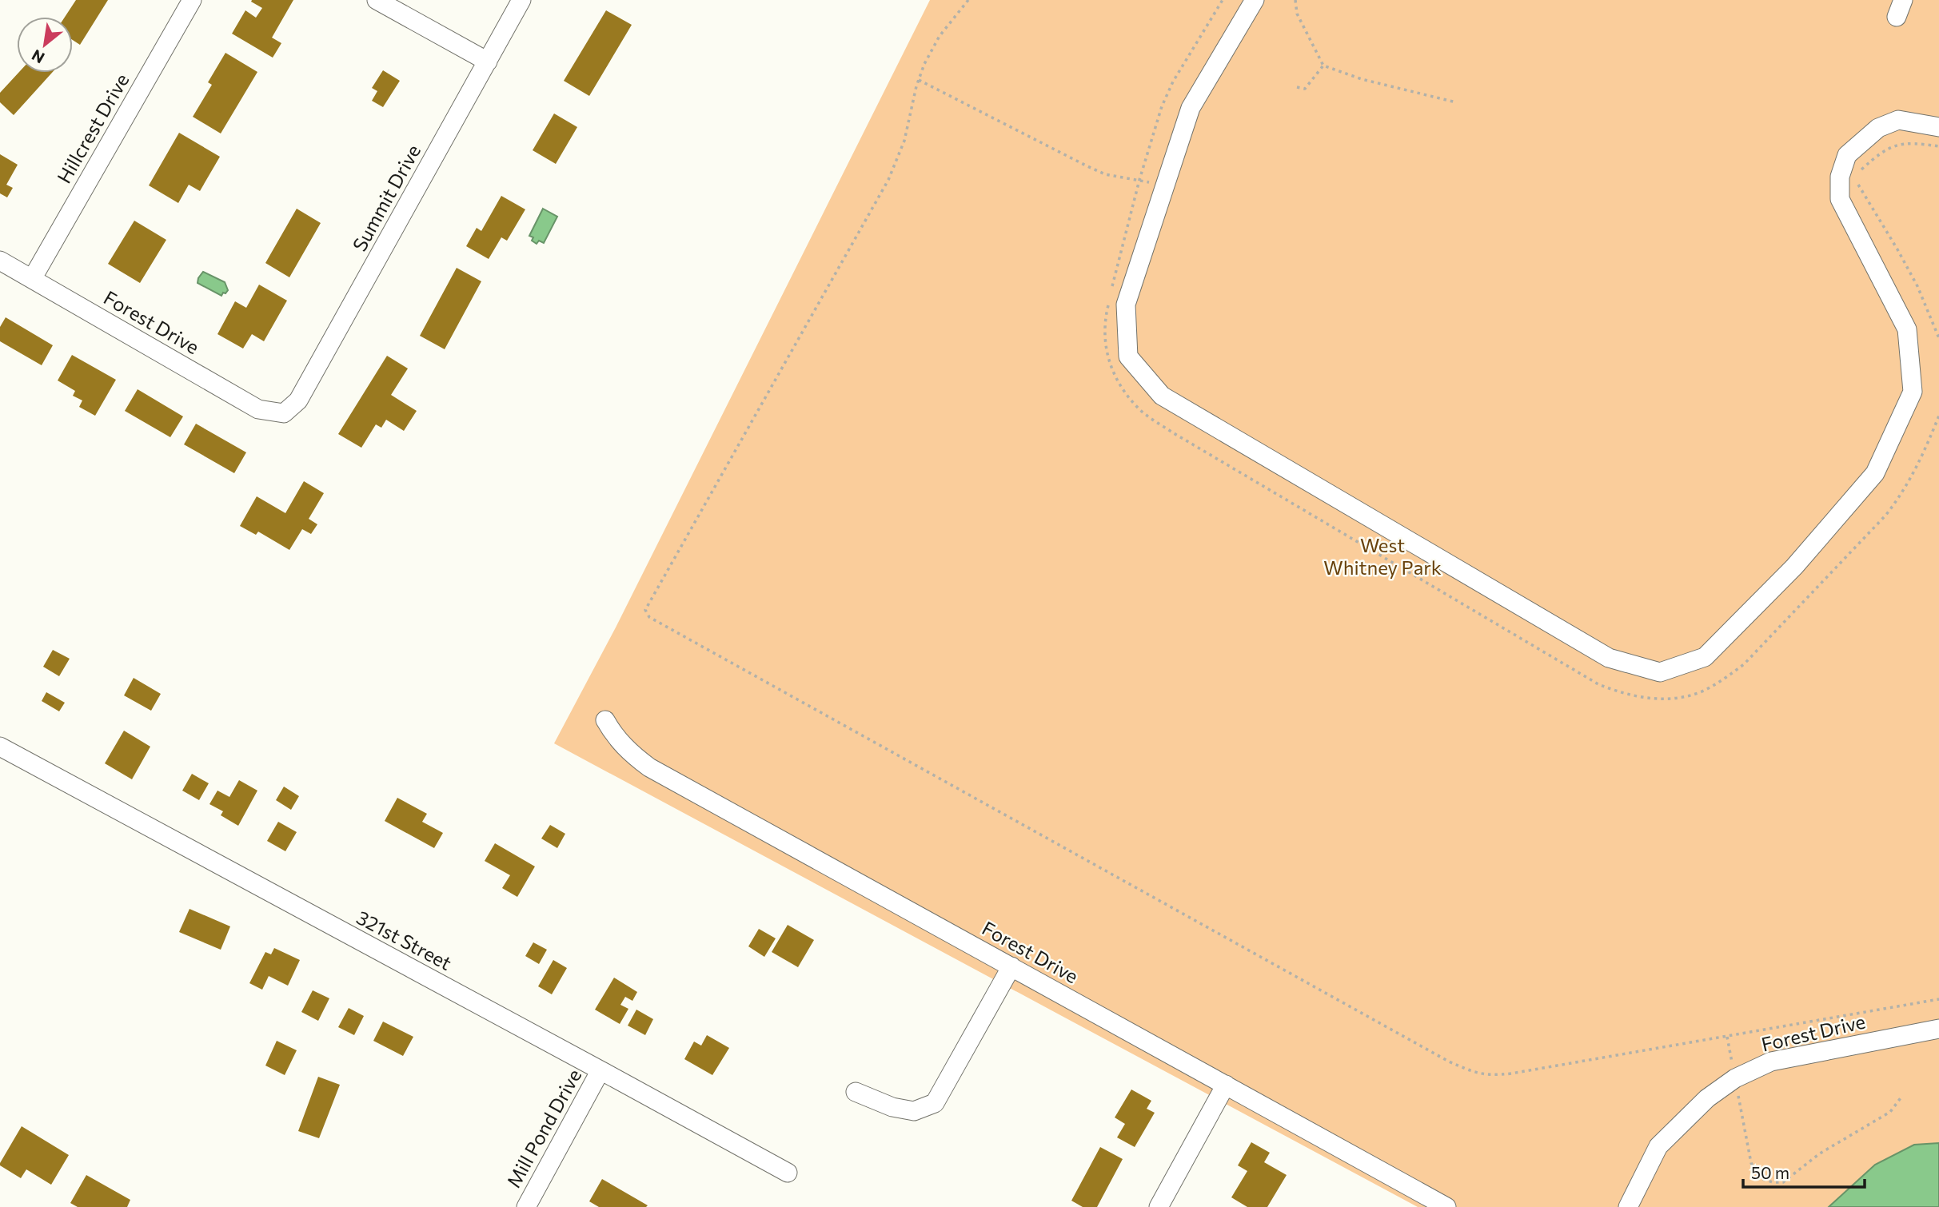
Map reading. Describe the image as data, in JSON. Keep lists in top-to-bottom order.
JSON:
{
  "streets": {
    "street": [
      "Hillcrest Drive",
      "Summit Drive",
      "Forest Drive",
      "321st Street",
      "Mill Pond Drive"
    ]
  },
  "crossings": [
    ["Hillcrest Drive", "Forest Drive"],
    ["Summit Drive", "Forest Drive"],
    ["321st Street", "Mill Pond Drive"]
  ],
  "parks": ["West Whitney Park"],
  "scale_bar": "50 m",
  "north": "bottom left"
}
